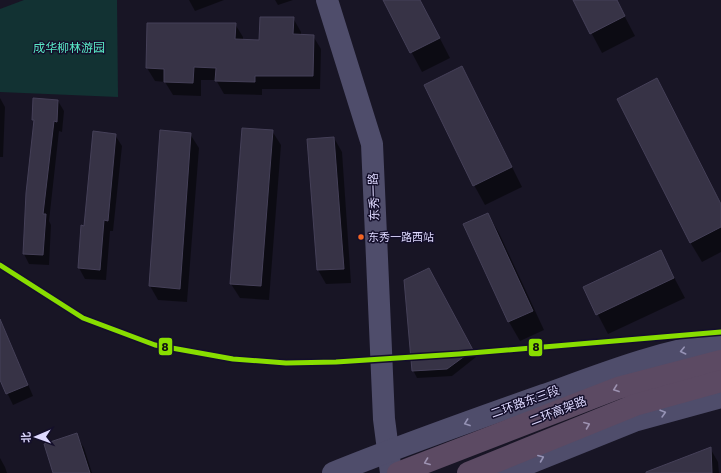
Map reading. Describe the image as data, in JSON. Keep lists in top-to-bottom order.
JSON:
{
  "streets": {
    "highway": ["二环高架路"],
    "main road": ["东秀一路", "二环路东三段"]
  },
  "crossings": [
    ["东秀一路", "二环路东三段"]
  ],
  "parks": ["成华柳林游园"],
  "places": ["东秀一路西站"],
  "lines": ["transit line 8"],
  "north": "left"
}
